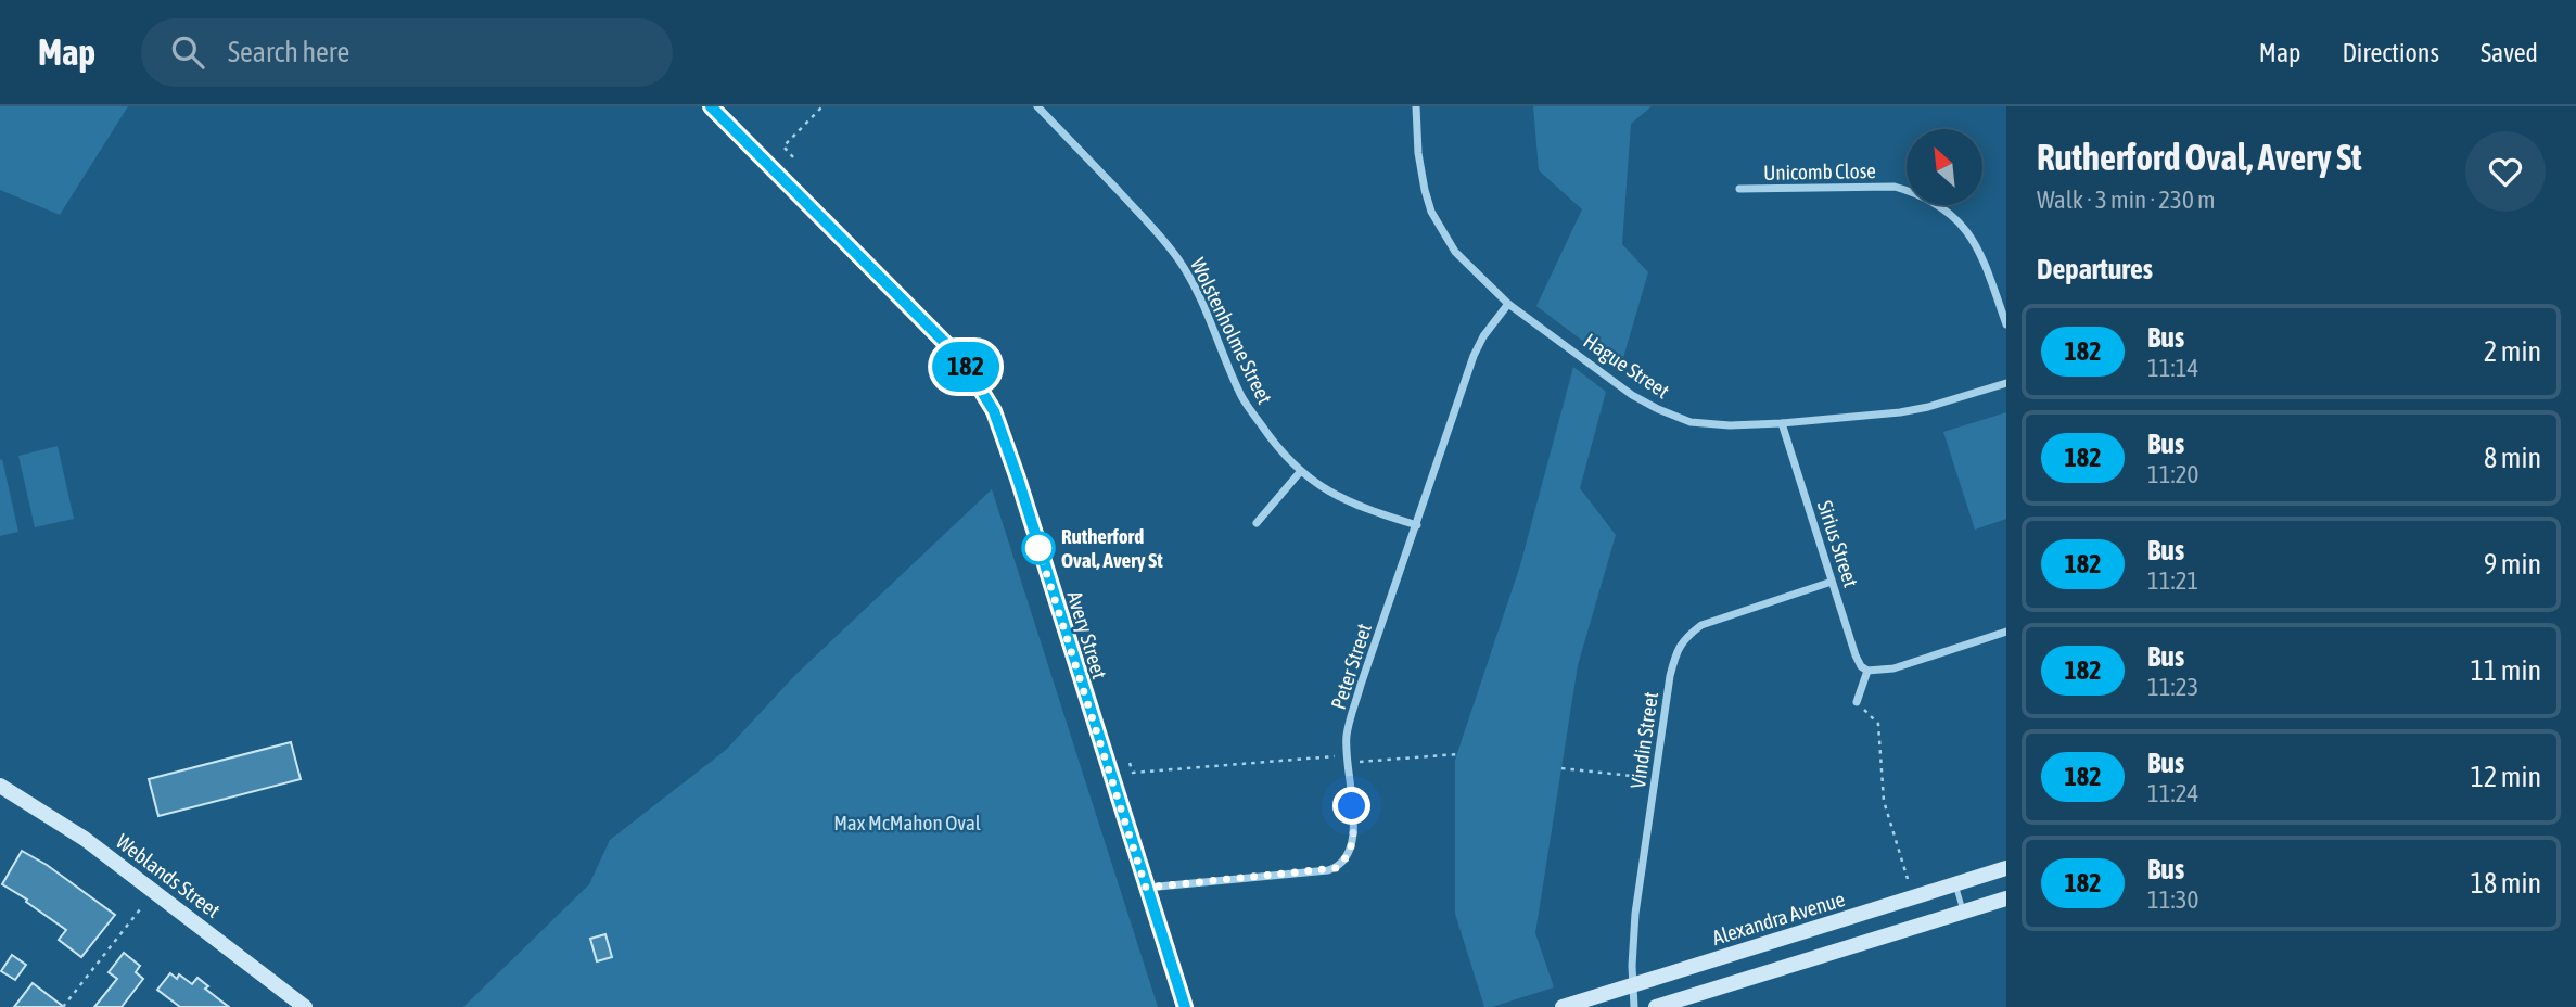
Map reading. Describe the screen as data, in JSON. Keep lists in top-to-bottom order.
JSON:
{
  "streets": {
    "street": [
      "Unicomb Close",
      "Wolstenholme Street",
      "Hague Street",
      "Sirius Street",
      "Avery Street",
      "Peter Street",
      "Vindin Street",
      "Weblands Street",
      "Alexandra Avenue"
    ]
  },
  "crossings": [
    ["Wolstenholme Street", "Peter Street"],
    ["Hague Street", "Sirius Street"],
    ["Hague Street", "Peter Street"],
    ["Sirius Street", "Vindin Street"],
    ["Avery Street", "Peter Street"],
    ["Vindin Street", "Alexandra Avenue"]
  ],
  "parks": ["Max McMahon Oval"],
  "places": ["Rutherford Oval, Avery St"],
  "lines": ["bus line 182"],
  "north": "top left",
  "page": {
    "header": "Map",
    "search": "Search here",
    "nav": ["Map", "Directions", "Saved"],
    "on_map": "182",
    "heading": [
      ["Rutherford Oval, Avery St", "Walk · 3 min · 230 m"],
      "Departures"
    ],
    "list": [
      {
        "mark": "182",
        "name": "Bus",
        "note": "11:14",
        "value": "2 min"
      },
      {
        "mark": "182",
        "name": "Bus",
        "note": "11:20",
        "value": "8 min"
      },
      {
        "mark": "182",
        "name": "Bus",
        "note": "11:21",
        "value": "9 min"
      },
      {
        "mark": "182",
        "name": "Bus",
        "note": "11:23",
        "value": "11 min"
      },
      {
        "mark": "182",
        "name": "Bus",
        "note": "11:24",
        "value": "12 min"
      },
      {
        "mark": "182",
        "name": "Bus",
        "note": "11:30",
        "value": "18 min"
      }
    ]
  }
}
